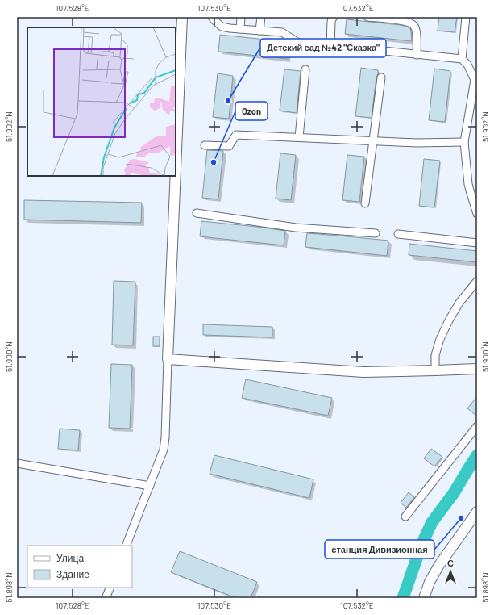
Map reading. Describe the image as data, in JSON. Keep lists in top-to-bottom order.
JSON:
{
  "places": ["Детский сад №42 \"Сказка\"", "Ozon", "станция Дивизионная"],
  "legend": ["Улица", "Здание"],
  "north": "top",
  "coordinates": [
    "107.528°E",
    "107.530°E",
    "107.532°E",
    "51.902°N",
    "51.900°N",
    "51.898°N"
  ]
}
